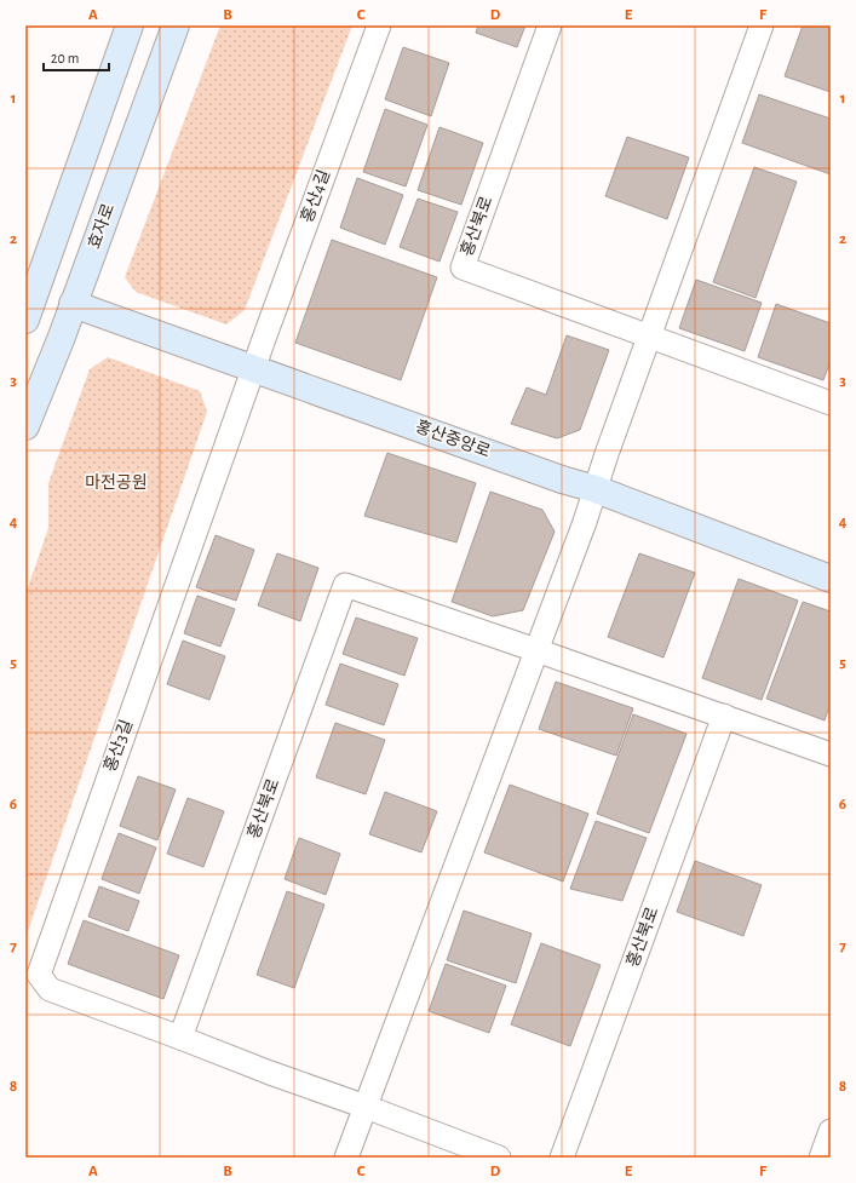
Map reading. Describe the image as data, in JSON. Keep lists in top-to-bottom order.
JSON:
{
  "streets": {
    "street": [
      "홍산4길",
      "효자로",
      "홍산북로",
      "홍산중앙로",
      "홍산3길"
    ]
  },
  "crossings": [
    ["홍산4길", "홍산중앙로"],
    ["홍산4길", "홍산3길"],
    ["효자로", "홍산중앙로"],
    ["홍산북로", "홍산3길"],
    ["홍산중앙로", "홍산3길"]
  ],
  "parks": ["마전공원"],
  "scale_bar": "20 m",
  "grid": {
    "columns": [
      "A",
      "B",
      "C",
      "D",
      "E",
      "F"
    ],
    "rows": [
      "1",
      "2",
      "3",
      "4",
      "5",
      "6",
      "7",
      "8"
    ]
  }
}
